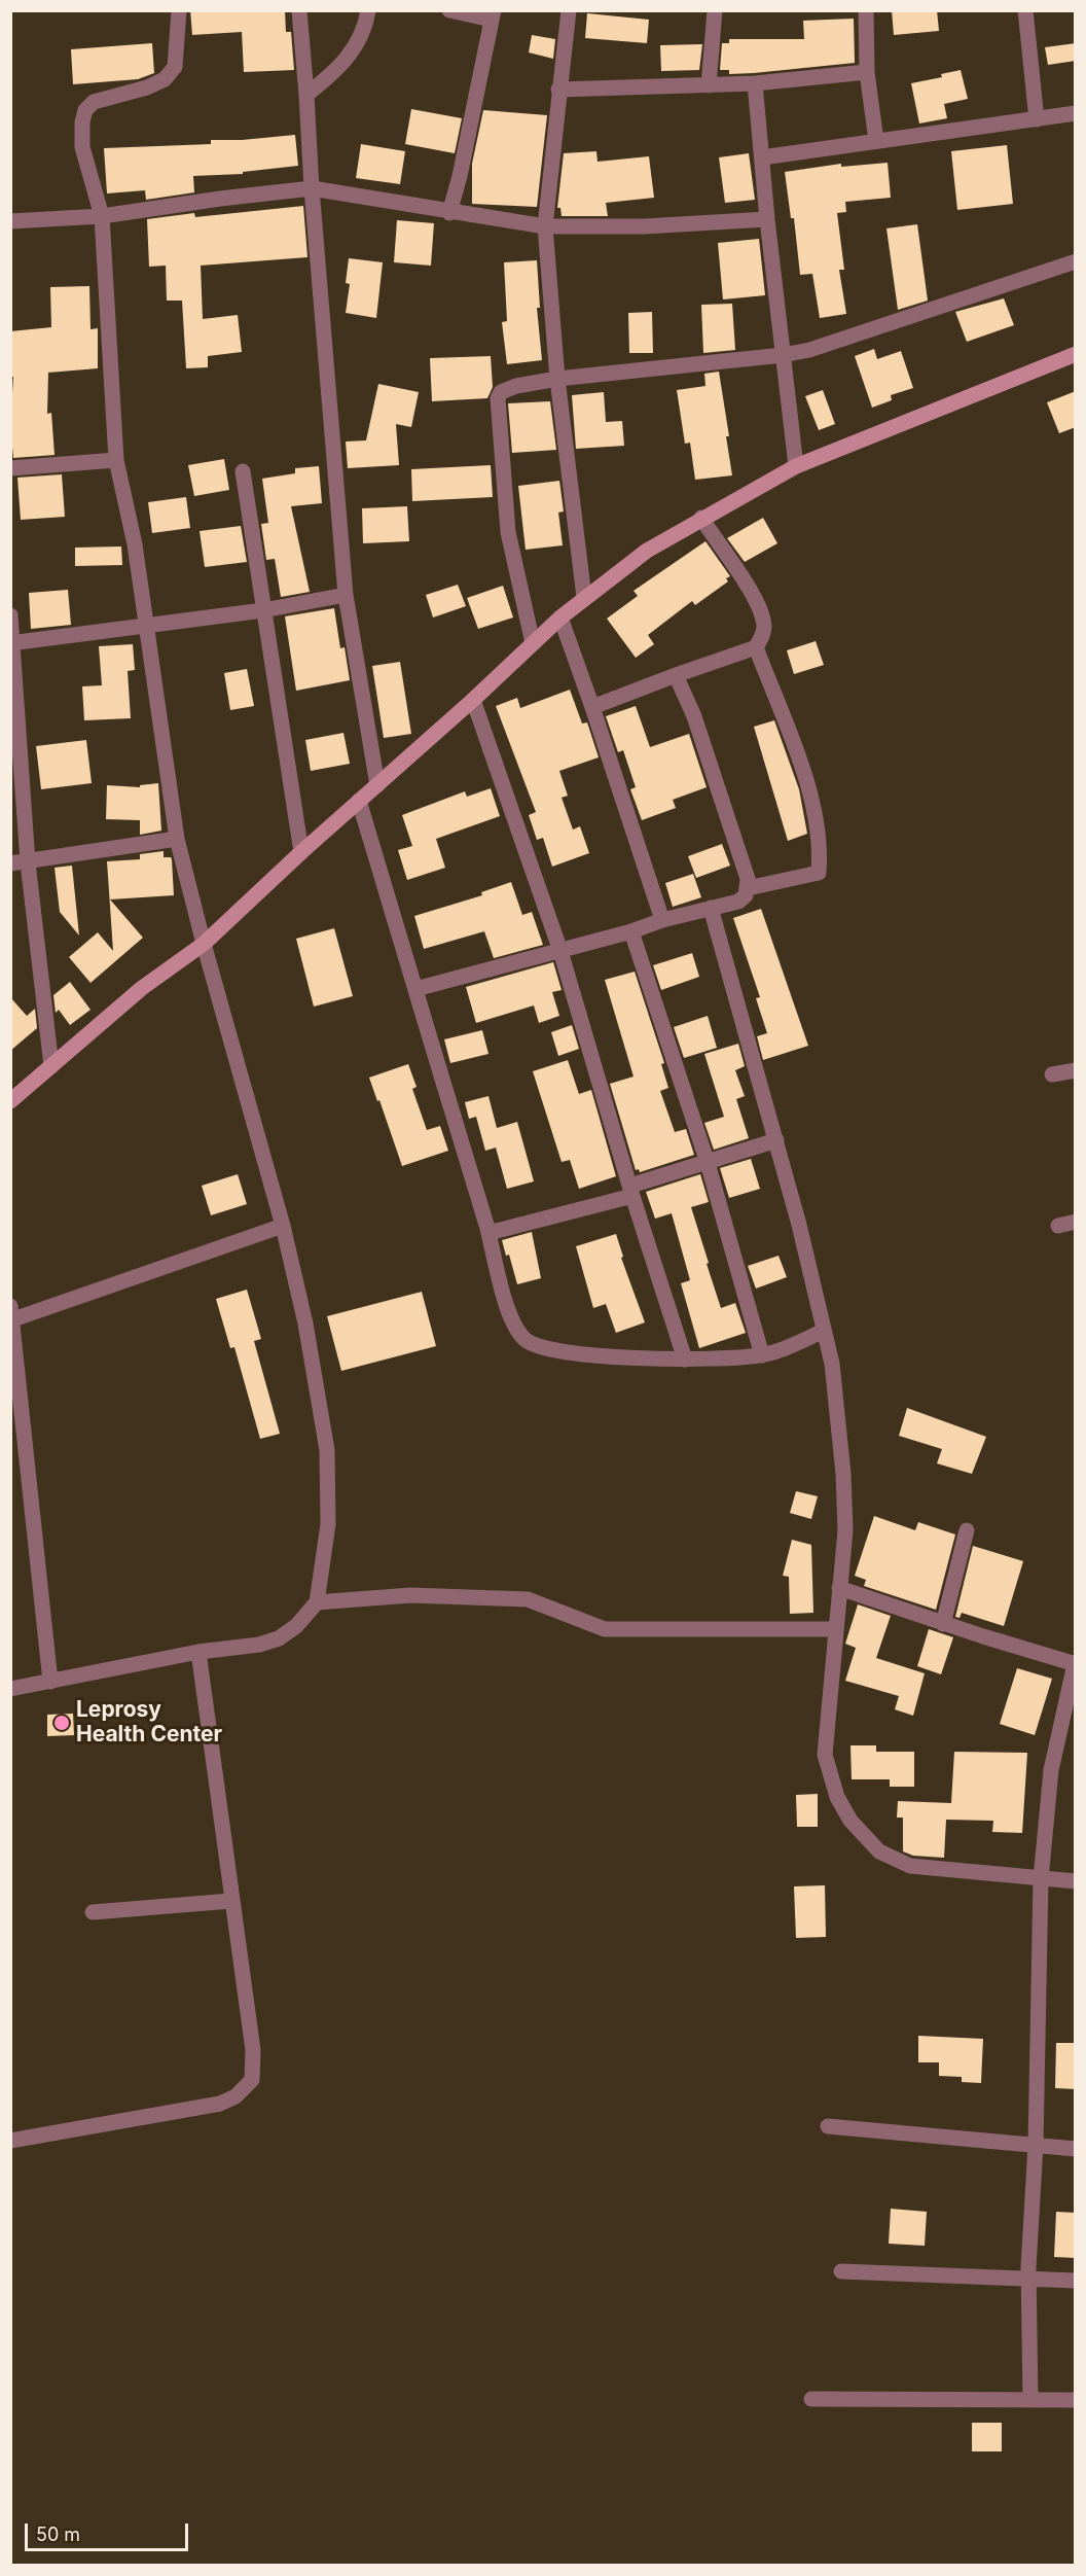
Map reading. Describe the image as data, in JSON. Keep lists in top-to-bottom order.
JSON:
{
  "places": ["Leprosy Health Center"],
  "scale_bar": "50 m"
}
